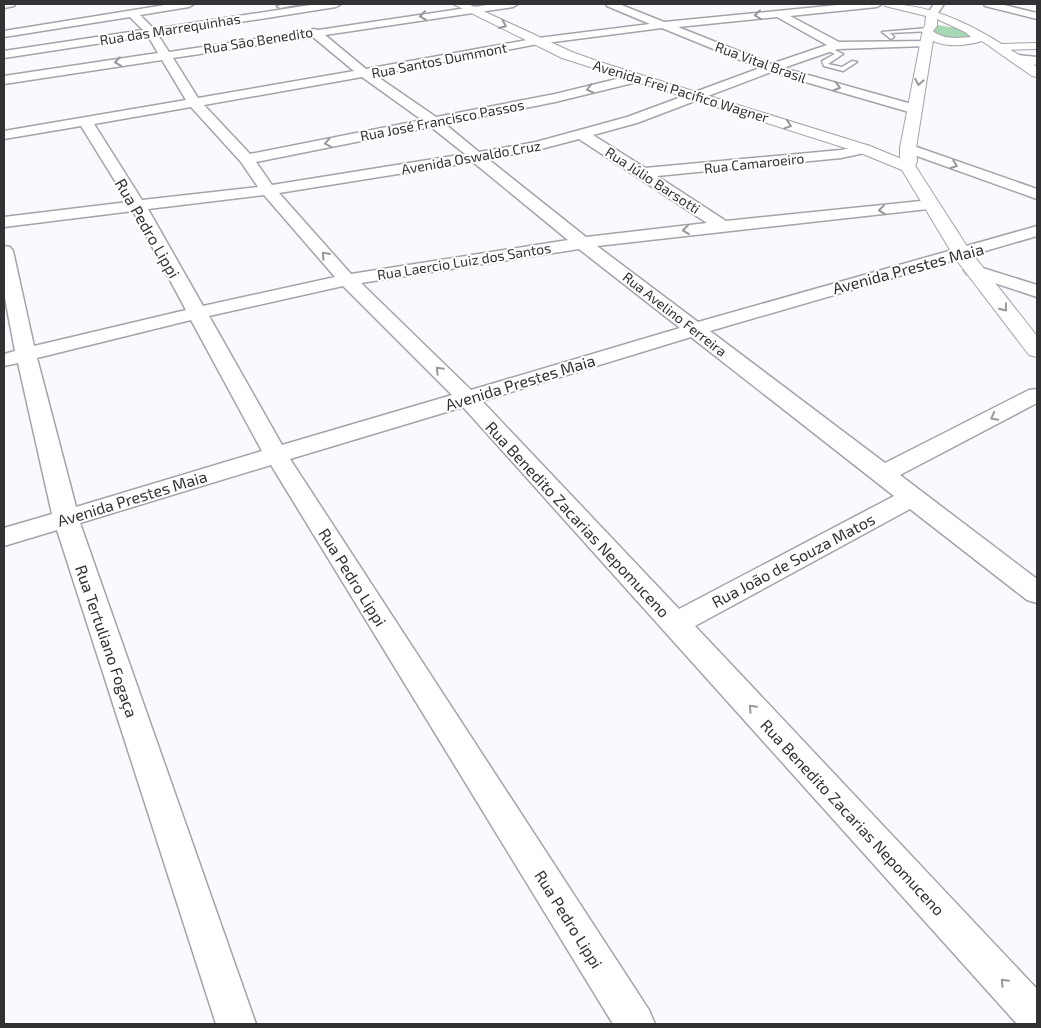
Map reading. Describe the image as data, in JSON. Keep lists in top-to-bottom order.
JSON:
{
  "streets": {
    "main road": ["Avenida Frei Pacifico Wagner"],
    "street": [
      "Rua das Marrequinhas",
      "Rua São Benedito",
      "Rua Santos Dummont",
      "Rua Vital Brasil",
      "Rua José Francisco Passos",
      "Avenida Oswaldo Cruz",
      "Rua Camaroeiro",
      "Rua Júlio Barsotti",
      "Rua Pedro Lippi",
      "Rua Laercio Luiz dos Santos",
      "Avenida Prestes Maia",
      "Rua Avelino Ferreira",
      "Rua Benedito Zacarias Nepomuceno",
      "Rua João de Souza Matos",
      "Rua Tertuliano Fogaça"
    ]
  },
  "crossings": [
    ["Rua das Marrequinhas", "Rua Avelino Ferreira"],
    ["Rua das Marrequinhas", "Rua Benedito Zacarias Nepomuceno"],
    ["Rua São Benedito", "Avenida Frei Pacifico Wagner"],
    ["Rua São Benedito", "Rua Avelino Ferreira"],
    ["Rua São Benedito", "Rua Benedito Zacarias Nepomuceno"],
    ["Rua Santos Dummont", "Rua Vital Brasil"],
    ["Rua Santos Dummont", "Avenida Frei Pacifico Wagner"],
    ["Rua Santos Dummont", "Rua Pedro Lippi"],
    ["Rua Santos Dummont", "Rua Avelino Ferreira"],
    ["Rua Santos Dummont", "Rua Benedito Zacarias Nepomuceno"],
    ["Rua Vital Brasil", "Avenida Oswaldo Cruz"],
    ["Avenida Frei Pacifico Wagner", "Rua José Francisco Passos"],
    ["Avenida Frei Pacifico Wagner", "Avenida Oswaldo Cruz"],
    ["Avenida Frei Pacifico Wagner", "Rua Camaroeiro"],
    ["Rua José Francisco Passos", "Rua Avelino Ferreira"],
    ["Rua José Francisco Passos", "Rua Benedito Zacarias Nepomuceno"],
    ["Avenida Oswaldo Cruz", "Rua Júlio Barsotti"],
    ["Avenida Oswaldo Cruz", "Rua Pedro Lippi"],
    ["Avenida Oswaldo Cruz", "Rua Avelino Ferreira"],
    ["Avenida Oswaldo Cruz", "Rua Benedito Zacarias Nepomuceno"],
    ["Rua Camaroeiro", "Rua Júlio Barsotti"],
    ["Rua Júlio Barsotti", "Rua Laercio Luiz dos Santos"],
    ["Rua Pedro Lippi", "Rua Laercio Luiz dos Santos"],
    ["Rua Pedro Lippi", "Avenida Prestes Maia"],
    ["Rua Laercio Luiz dos Santos", "Rua Avelino Ferreira"],
    ["Rua Laercio Luiz dos Santos", "Rua Benedito Zacarias Nepomuceno"],
    ["Rua Laercio Luiz dos Santos", "Rua Tertuliano Fogaça"],
    ["Avenida Prestes Maia", "Rua Avelino Ferreira"],
    ["Avenida Prestes Maia", "Rua Benedito Zacarias Nepomuceno"],
    ["Avenida Prestes Maia", "Rua Tertuliano Fogaça"],
    ["Rua Avelino Ferreira", "Rua João de Souza Matos"],
    ["Rua Benedito Zacarias Nepomuceno", "Rua João de Souza Matos"]
  ],
  "one_way": [
    "Avenida Frei Pacifico Wagner",
    "Rua José Francisco Passos",
    "Rua Laercio Luiz dos Santos",
    "Rua Benedito Zacarias Nepomuceno"
  ]
}
